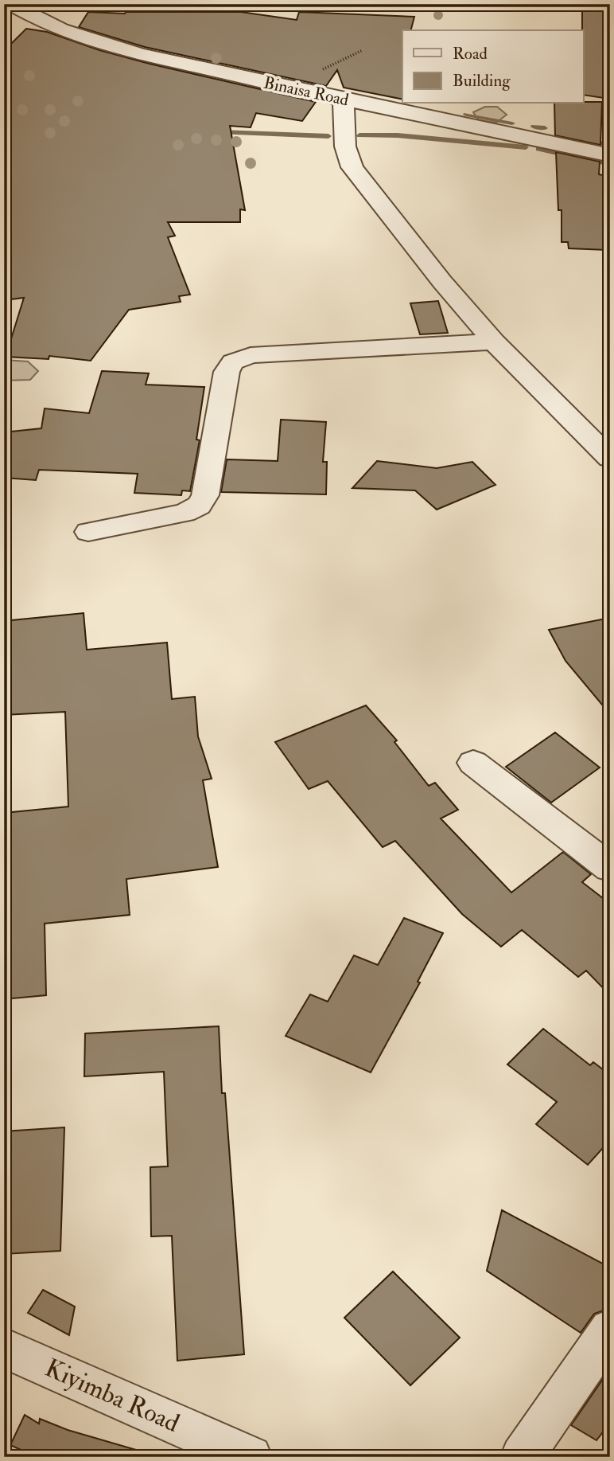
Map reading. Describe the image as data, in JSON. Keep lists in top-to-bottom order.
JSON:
{
  "streets": {
    "street": ["Binaisa Road", "Kiyimba Road"]
  },
  "legend": ["Road", "Building"]
}
